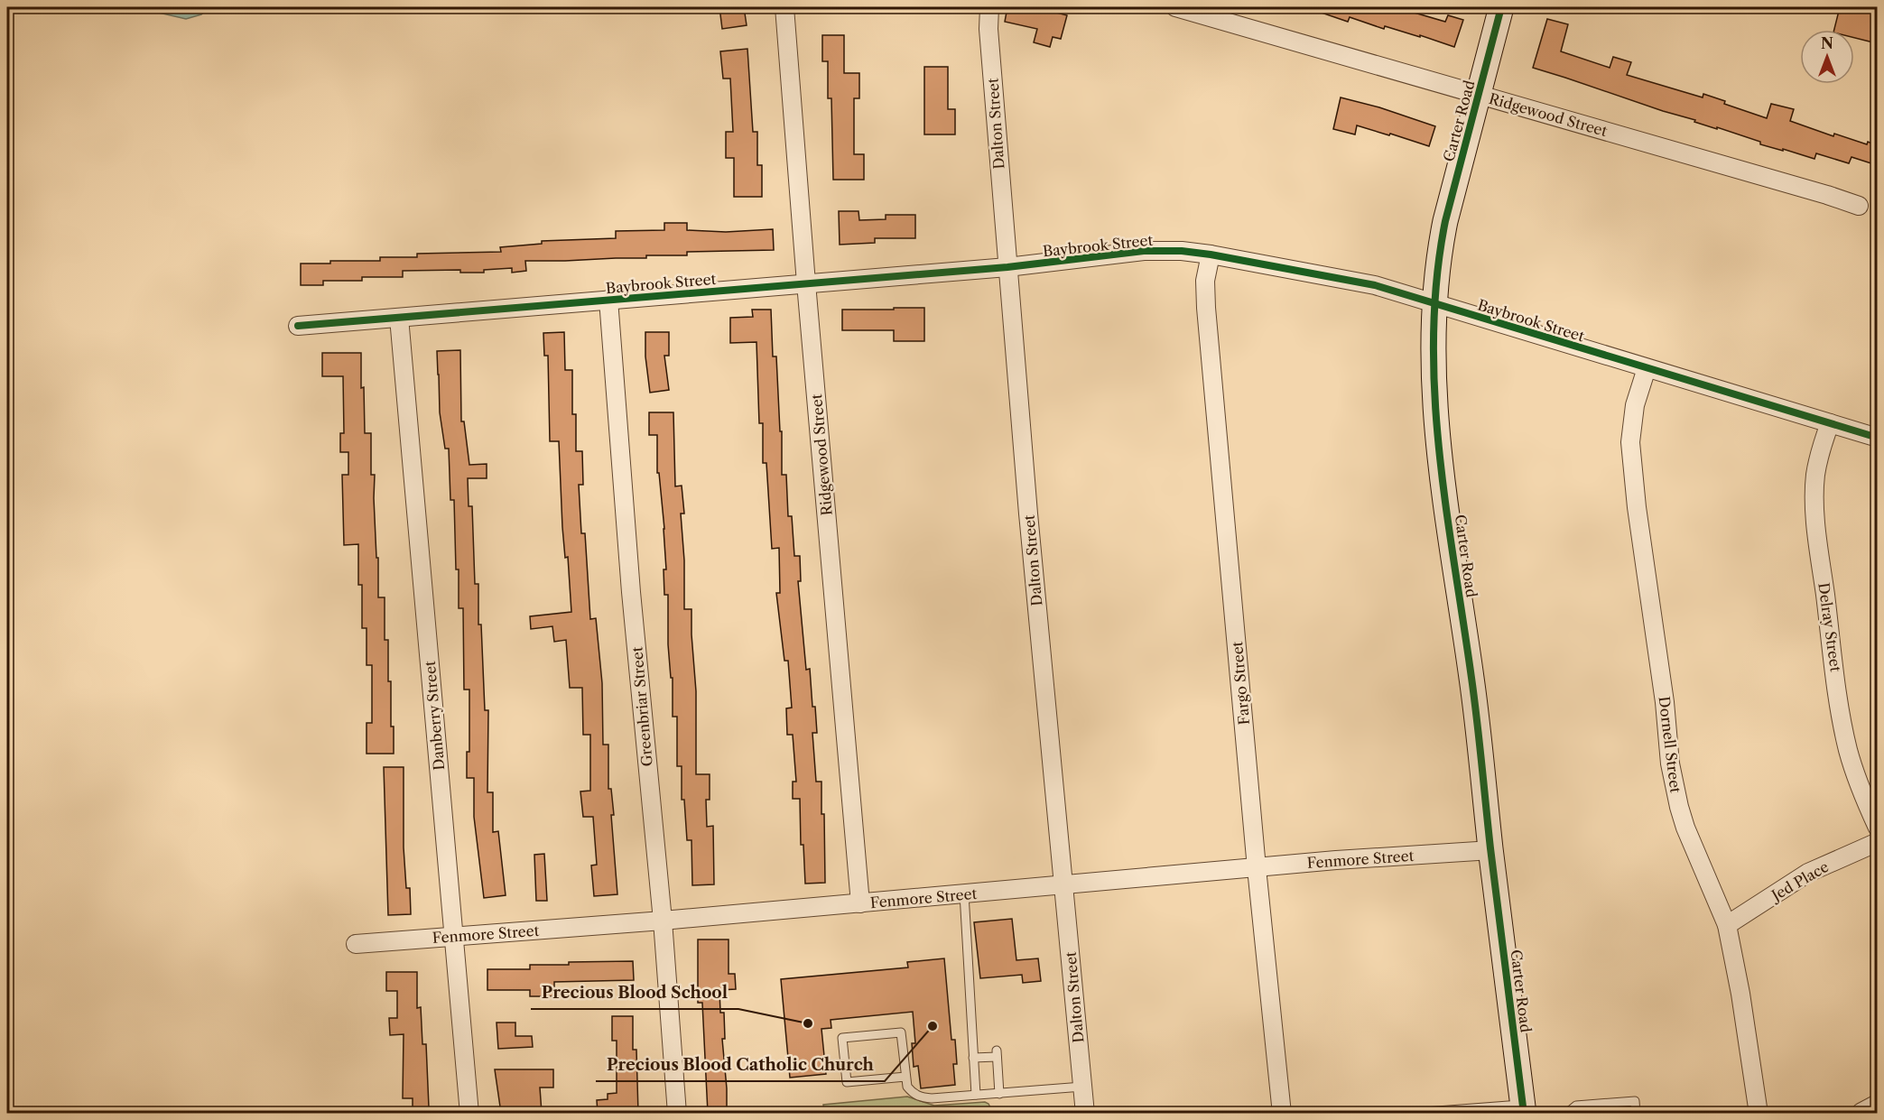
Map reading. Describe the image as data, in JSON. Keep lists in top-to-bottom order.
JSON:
{
  "streets": {
    "main road": ["Carter Road"],
    "street": [
      "Ridgewood Street",
      "Dalton Street",
      "Baybrook Street",
      "Delray Street",
      "Fargo Street",
      "Greenbriar Street",
      "Danberry Street",
      "Dornell Street",
      "Fenmore Street",
      "Jed Place"
    ]
  },
  "crossings": [
    ["Ridgewood Street", "Carter Road"],
    ["Ridgewood Street", "Baybrook Street"],
    ["Ridgewood Street", "Fenmore Street"],
    ["Carter Road", "Baybrook Street"],
    ["Carter Road", "Fenmore Street"],
    ["Dalton Street", "Baybrook Street"],
    ["Dalton Street", "Fenmore Street"],
    ["Baybrook Street", "Delray Street"],
    ["Baybrook Street", "Fargo Street"],
    ["Baybrook Street", "Greenbriar Street"],
    ["Baybrook Street", "Danberry Street"],
    ["Baybrook Street", "Dornell Street"],
    ["Fargo Street", "Fenmore Street"],
    ["Greenbriar Street", "Fenmore Street"],
    ["Danberry Street", "Fenmore Street"],
    ["Dornell Street", "Jed Place"]
  ],
  "places": ["Precious Blood School", "Precious Blood Catholic Church"],
  "north": "top"
}
